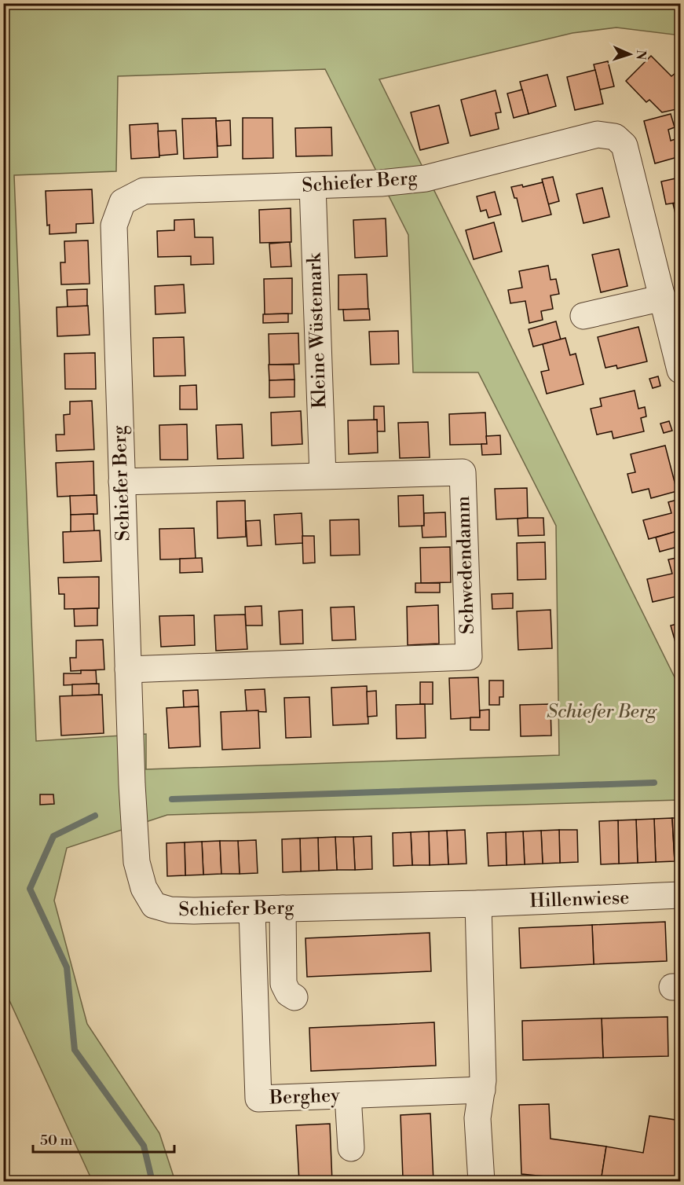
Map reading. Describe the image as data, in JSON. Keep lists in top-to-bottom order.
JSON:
{
  "streets": {
    "street": [
      "Schiefer Berg",
      "Kleine Wüstemark",
      "Schwedendamm",
      "Hillenwiese",
      "Berghey"
    ]
  },
  "crossings": [
    ["Schiefer Berg", "Kleine Wüstemark"],
    ["Schiefer Berg", "Schwedendamm"],
    ["Schiefer Berg", "Hillenwiese"],
    ["Schiefer Berg", "Berghey"],
    ["Kleine Wüstemark", "Schwedendamm"]
  ],
  "parks": ["Schiefer Berg"],
  "scale_bar": "50 m",
  "north": "right"
}
